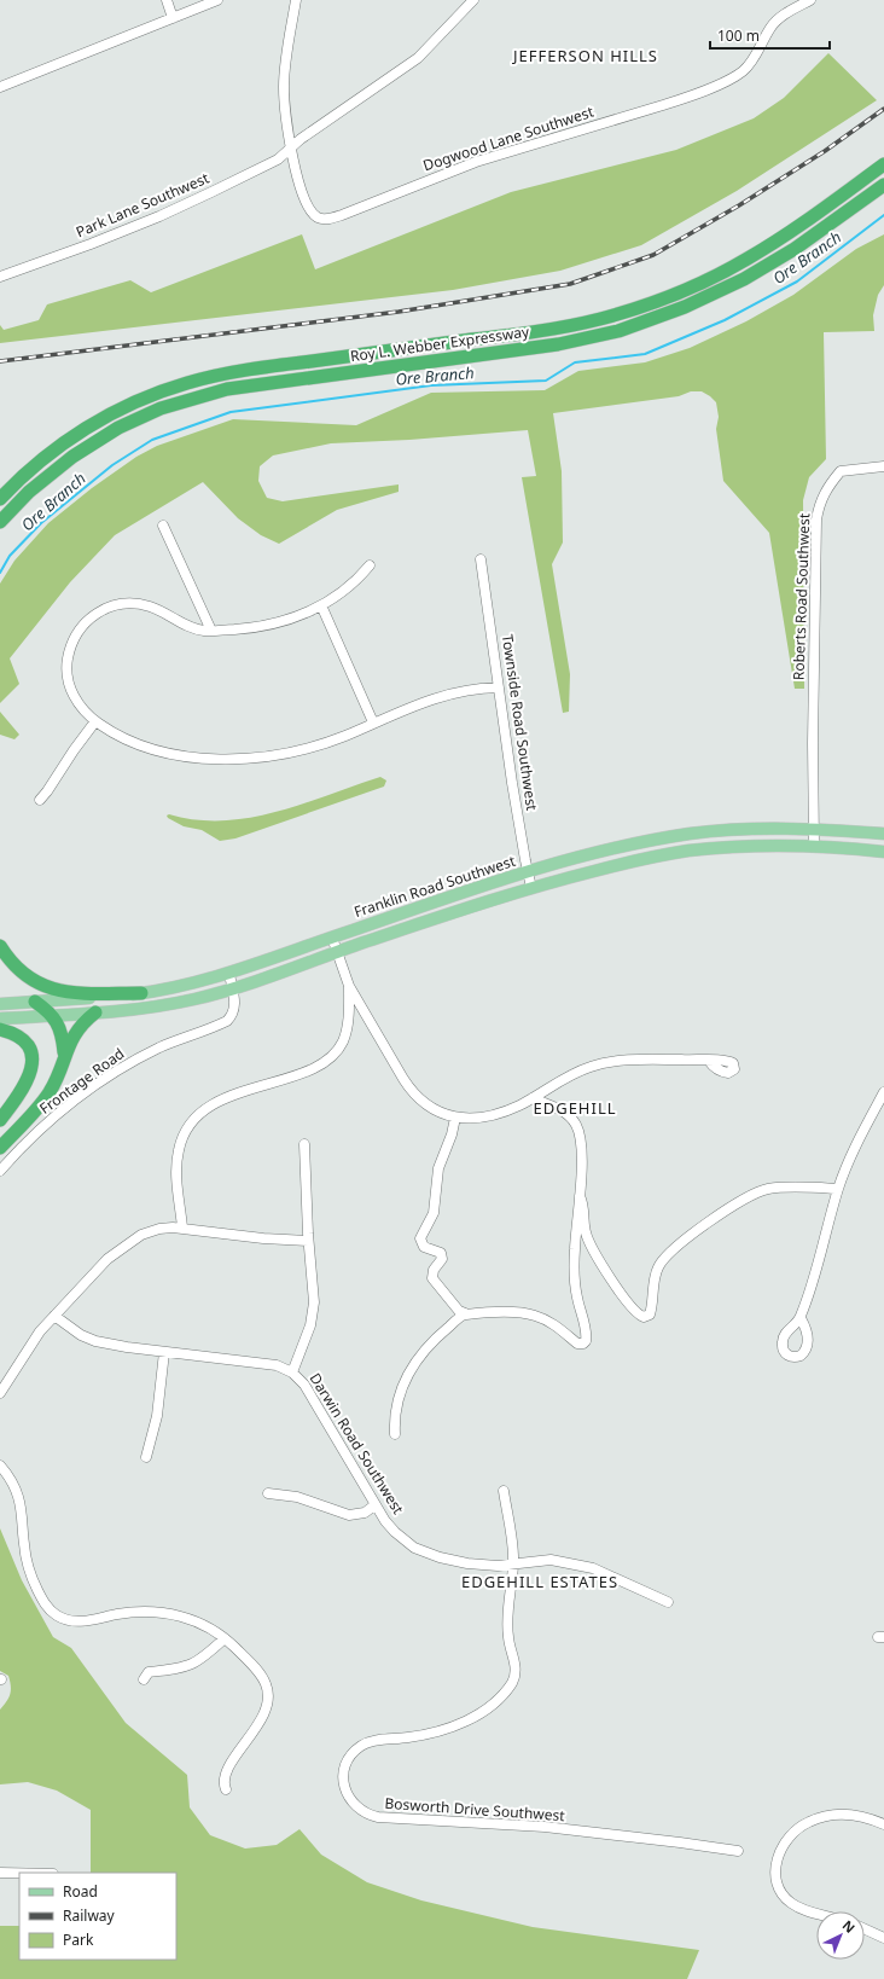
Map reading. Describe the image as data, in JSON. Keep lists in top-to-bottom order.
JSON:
{
  "streets": {
    "highway": ["Roy L. Webber Expressway"],
    "main road": ["Franklin Road Southwest"],
    "street": [
      "Dogwood Lane Southwest",
      "Park Lane Southwest",
      "Roberts Road Southwest",
      "Townside Road Southwest",
      "Frontage Road",
      "Darwin Road Southwest",
      "Bosworth Drive Southwest"
    ]
  },
  "crossings": [
    ["Dogwood Lane Southwest", "Park Lane Southwest"],
    ["Roberts Road Southwest", "Franklin Road Southwest"],
    ["Townside Road Southwest", "Franklin Road Southwest"],
    ["Franklin Road Southwest", "Frontage Road"],
    ["Darwin Road Southwest", "Bosworth Drive Southwest"]
  ],
  "districts": ["JEFFERSON HILLS", "EDGEHILL", "EDGEHILL ESTATES"],
  "water": ["Ore Branch"],
  "legend": ["Road", "Railway", "Park"],
  "scale_bar": "100 m",
  "north": "top right"
}
